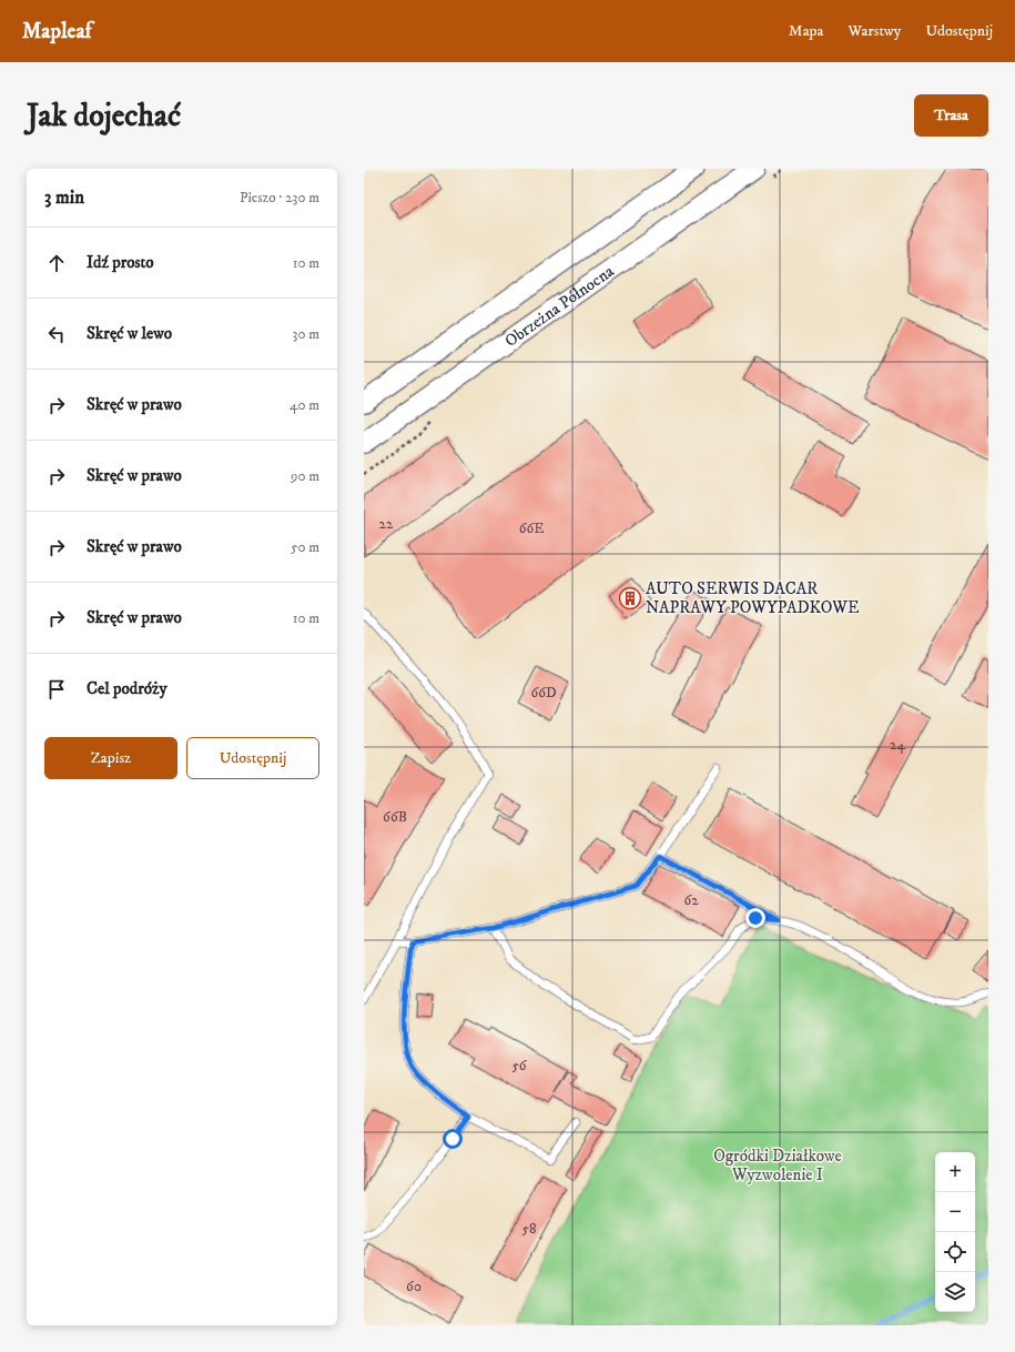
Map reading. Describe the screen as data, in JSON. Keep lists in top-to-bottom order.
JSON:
{
  "streets": {
    "street": ["Obrzeżna Północna"]
  },
  "parks": ["Ogródki Działkowe Wyzwolenie I"],
  "places": {
    "building": ["AUTO SERWIS DACAR NAPRAWY POWYPADKOWE"]
  },
  "house_numbers": [
    "22",
    "66E",
    "66D",
    "24",
    "66B",
    "62",
    "56",
    "58",
    "60"
  ],
  "page": {
    "header": "Mapleaf",
    "nav": ["Mapa", "Warstwy", "Udostępnij"],
    "buttons": [
      "Trasa",
      ["Zapisz", "Udostępnij"]
    ],
    "title": "Jak dojechać",
    "heading": ["3 min", "Pieszo · 230 m"],
    "list": [
      ["Idź prosto", "10 m"],
      ["Skręć w lewo", "30 m"],
      ["Skręć w prawo", "40 m"],
      ["Skręć w prawo", "90 m"],
      ["Skręć w prawo", "50 m"],
      ["Skręć w prawo", "10 m"],
      "Cel podróży"
    ],
    "map_buttons": ["+", "−"]
  }
}
